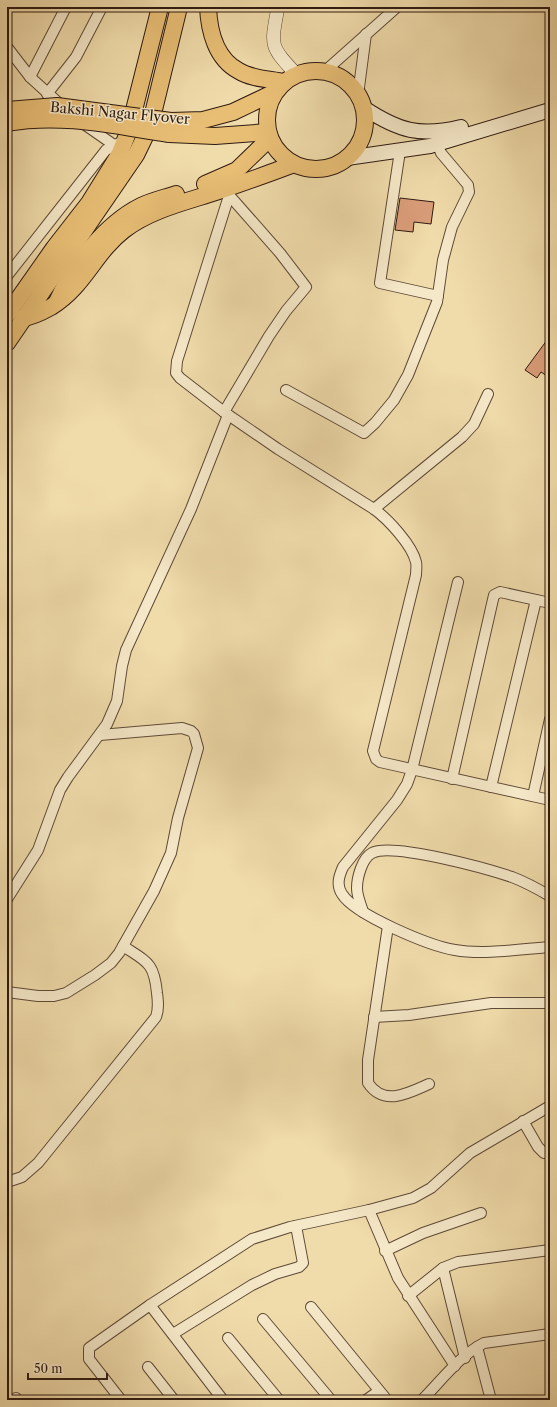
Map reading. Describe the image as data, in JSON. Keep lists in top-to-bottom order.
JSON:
{
  "streets": {
    "main road": ["Bakshi Nagar Flyover"]
  },
  "scale_bar": "50 m"
}
